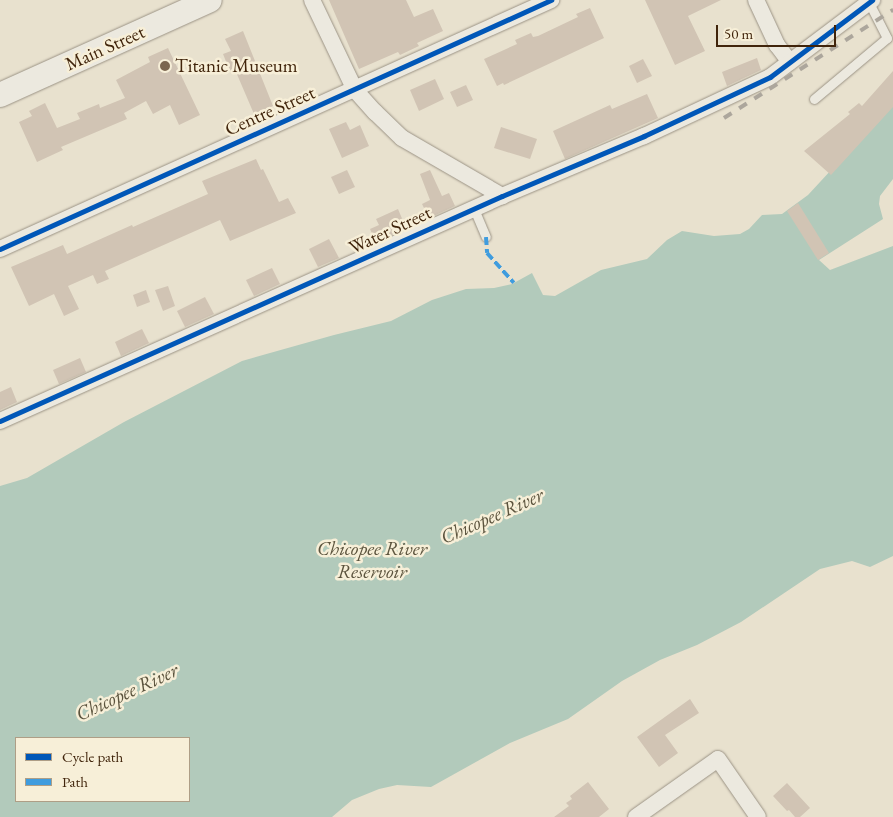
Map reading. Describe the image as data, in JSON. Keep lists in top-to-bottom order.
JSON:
{
  "streets": {
    "main road": ["Main Street"],
    "street": ["Centre Street", "Water Street"]
  },
  "water": ["Chicopee River", "Chicopee River Reservoir"],
  "places": ["Titanic Museum"],
  "legend": ["Cycle path", "Path"],
  "scale_bar": "50 m"
}
